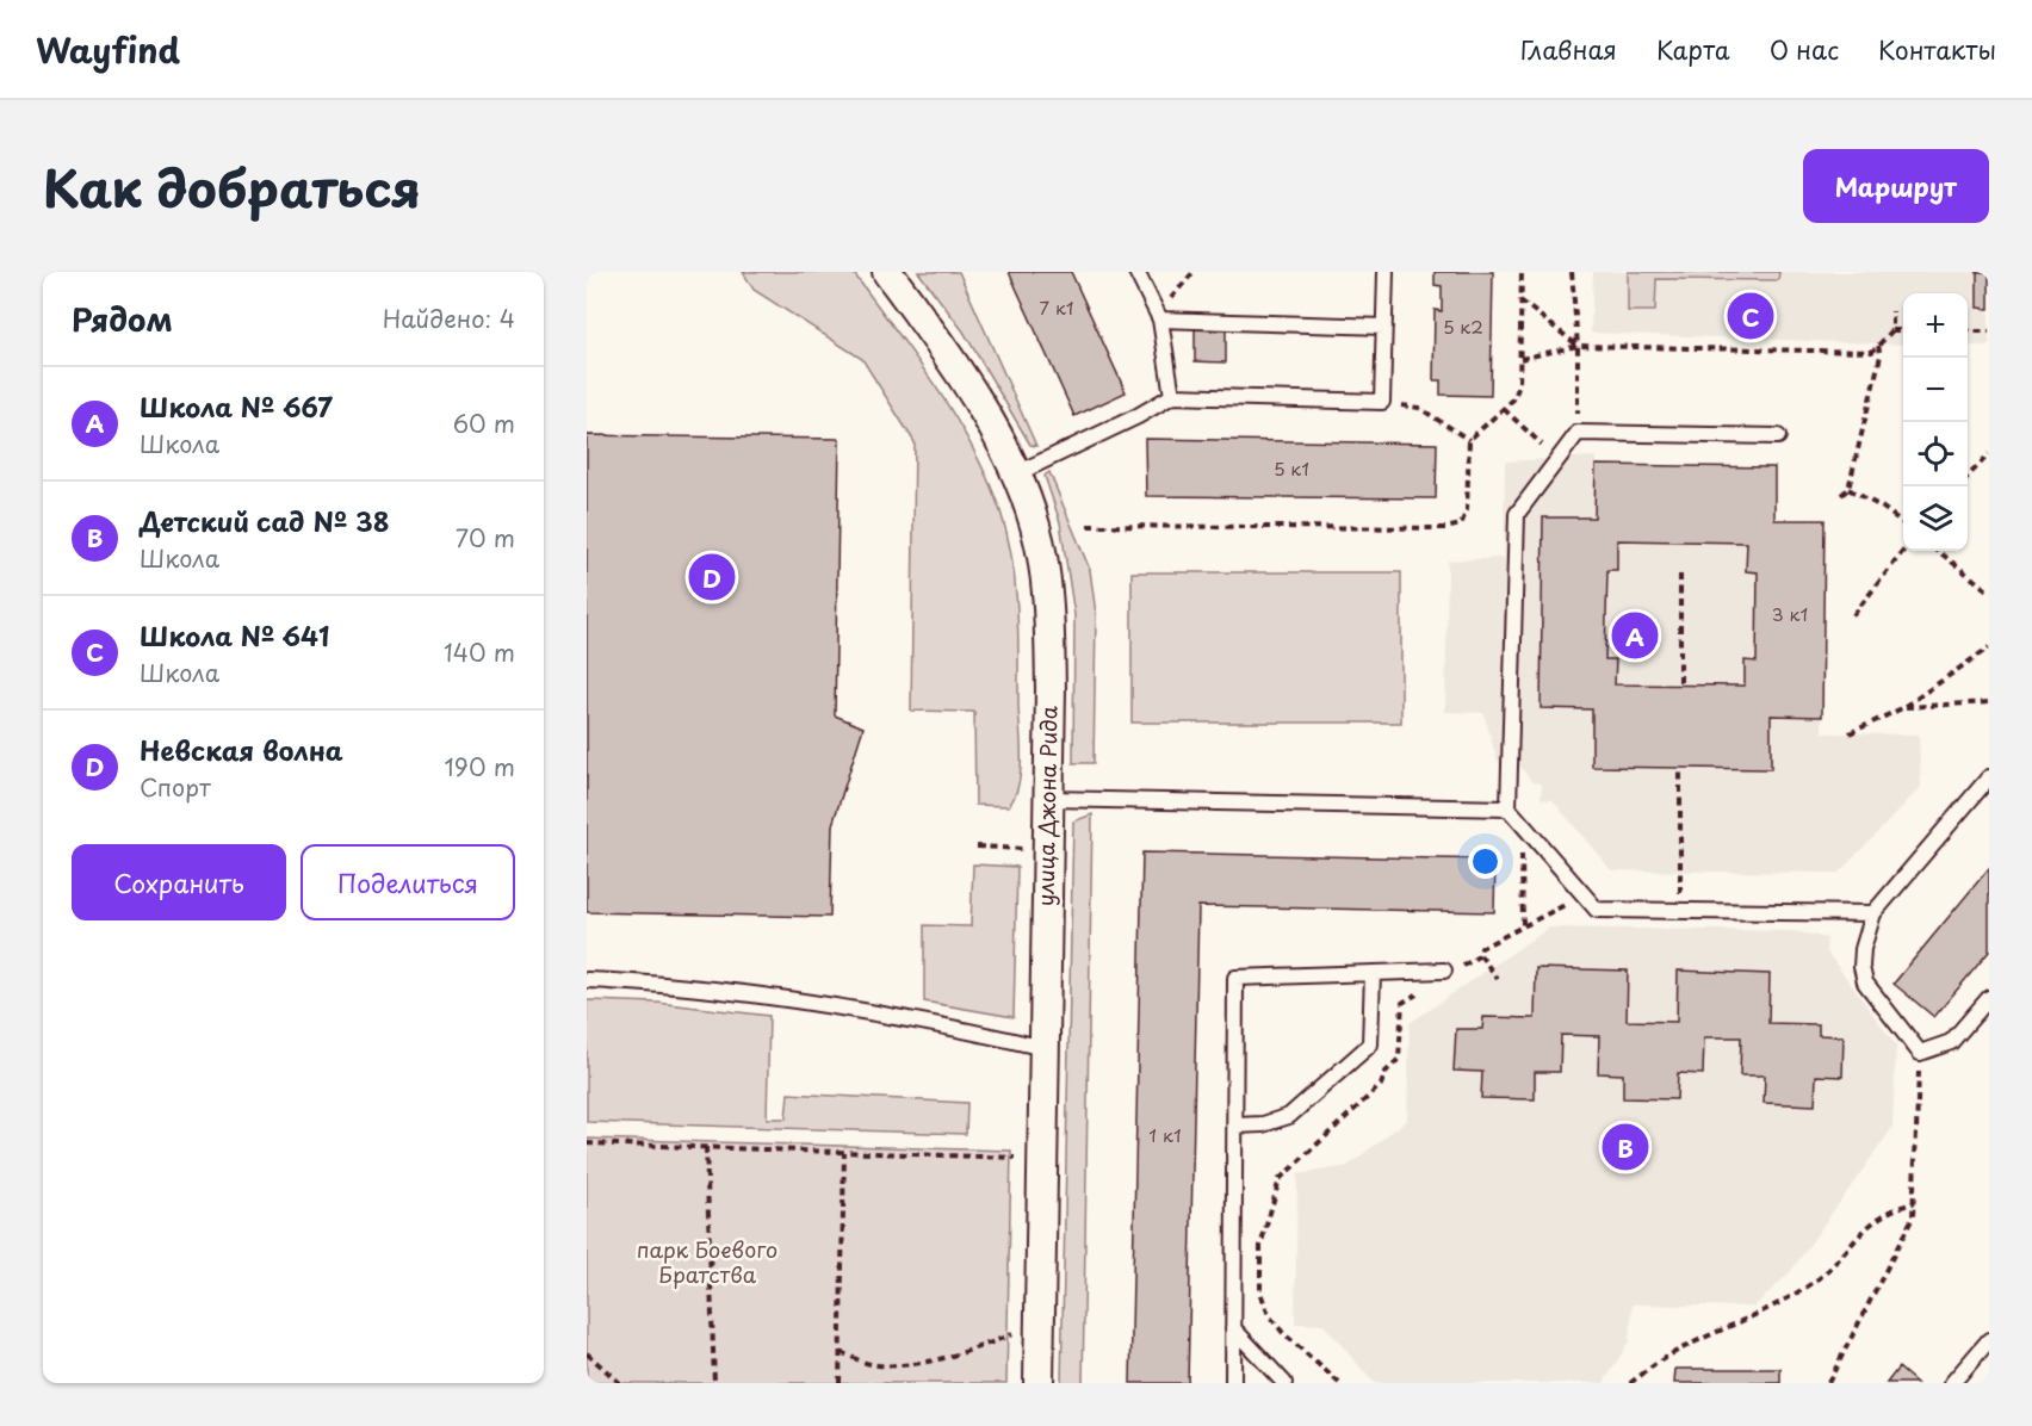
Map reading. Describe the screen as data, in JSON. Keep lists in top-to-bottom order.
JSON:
{
  "streets": {
    "street": ["улица Джона Рида"]
  },
  "parks": ["парк Боевого Братства"],
  "house_numbers": [
    "7 к1",
    "5 к2",
    "5 к1",
    "3 к1",
    "1 к1"
  ],
  "page": {
    "header": "Wayfind",
    "nav": [
      "Главная",
      "Карта",
      "О нас",
      "Контакты"
    ],
    "title": "Как добраться",
    "buttons": [
      "Маршрут",
      ["Сохранить", "Поделиться"]
    ],
    "heading": ["Рядом", "Найдено: 4"],
    "pins": [
      "C",
      "D",
      "A",
      "B"
    ],
    "map_buttons": ["+", "−"],
    "list": [
      {
        "mark": "A",
        "name": "Школа № 667",
        "note": "Школа",
        "value": "60 m"
      },
      {
        "mark": "B",
        "name": "Детский сад № 38",
        "note": "Школа",
        "value": "70 m"
      },
      {
        "mark": "C",
        "name": "Школа № 641",
        "note": "Школа",
        "value": "140 m"
      },
      {
        "mark": "D",
        "name": "Невская волна",
        "note": "Спорт",
        "value": "190 m"
      }
    ]
  }
}
